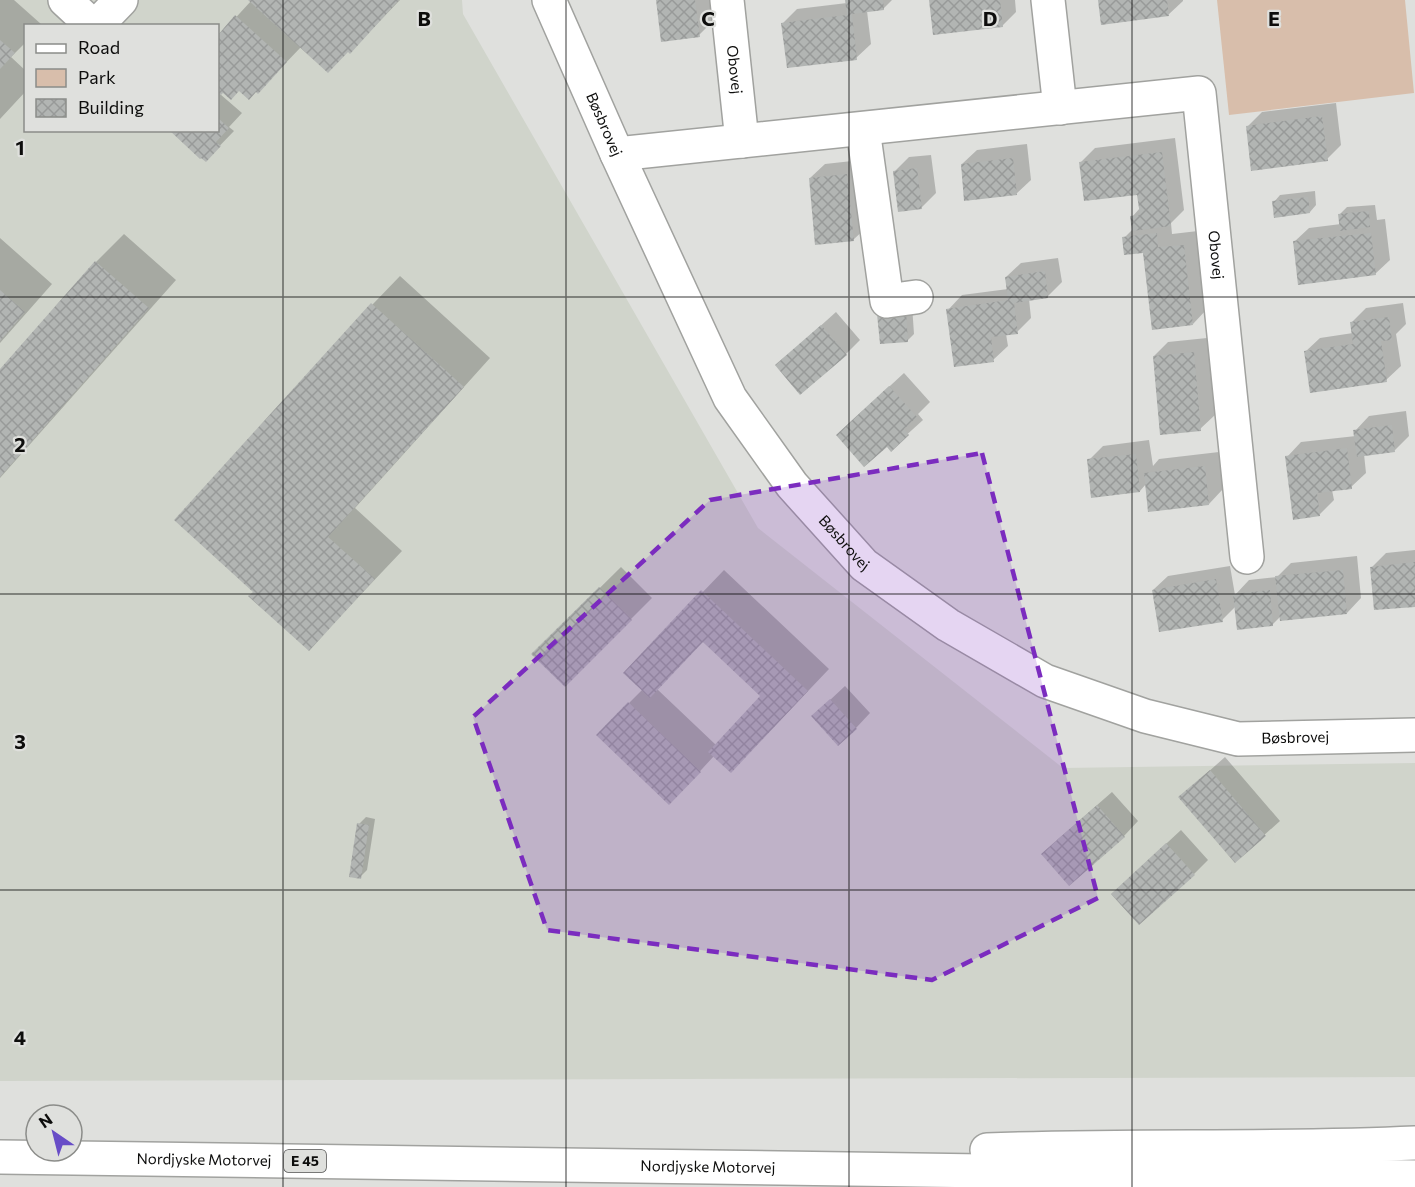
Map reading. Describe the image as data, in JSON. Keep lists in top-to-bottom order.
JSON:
{
  "streets": {
    "main road": [
      "Obovej",
      "Bøsbrovej",
      "Nordjyske Motorvej",
      "E 45"
    ]
  },
  "crossings": [
    ["Obovej", "Bøsbrovej"]
  ],
  "legend": ["Road", "Park", "Building"],
  "north": "top left",
  "grid": {
    "columns": [
      "B",
      "C",
      "D",
      "E"
    ],
    "rows": [
      "1",
      "2",
      "3",
      "4"
    ]
  }
}
